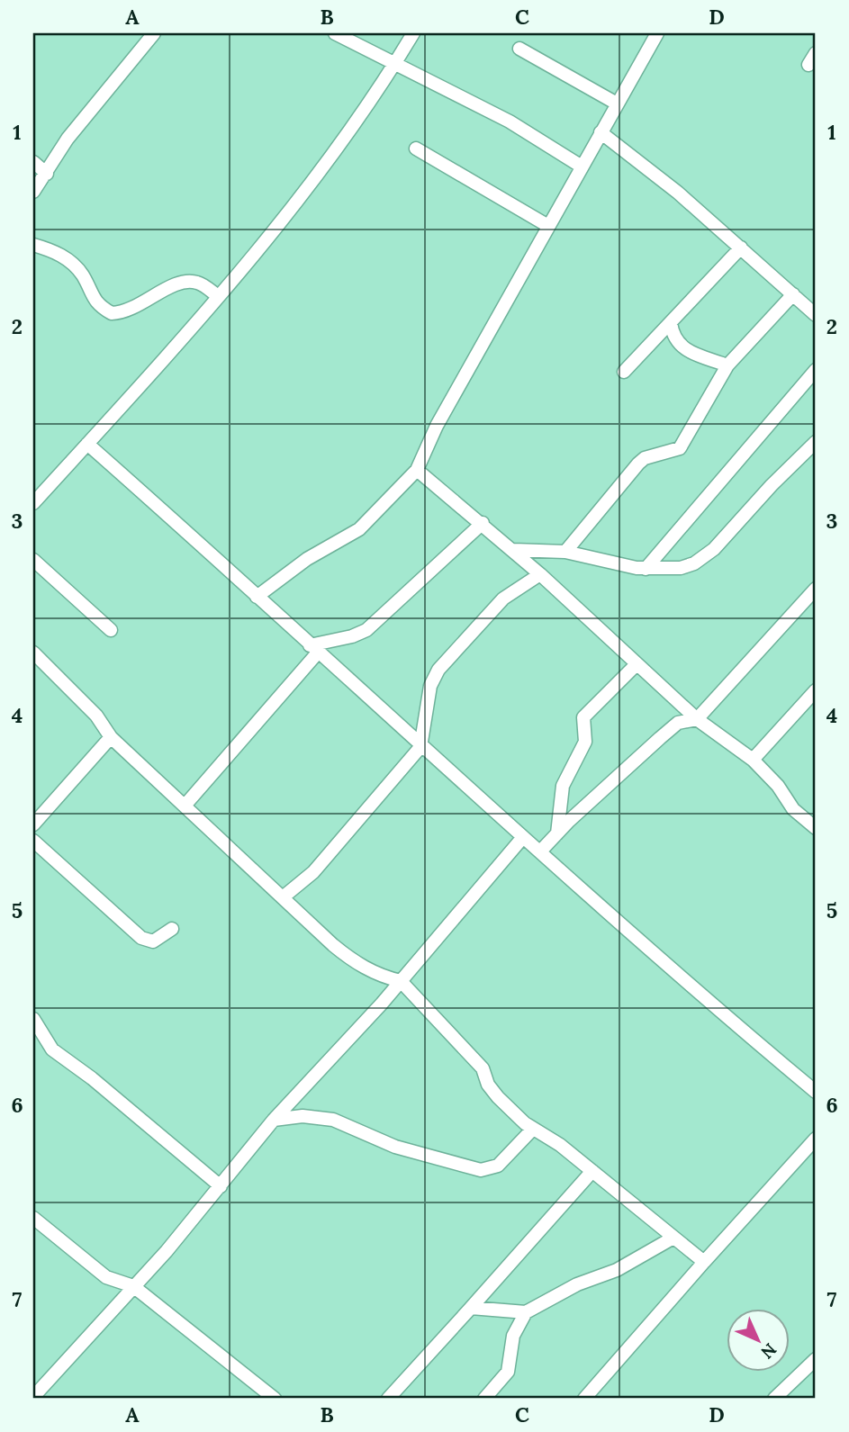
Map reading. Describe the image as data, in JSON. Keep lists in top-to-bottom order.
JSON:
{
  "north": "bottom right",
  "grid": {
    "columns": [
      "A",
      "B",
      "C",
      "D"
    ],
    "rows": [
      "1",
      "2",
      "3",
      "4",
      "5",
      "6",
      "7"
    ]
  }
}
